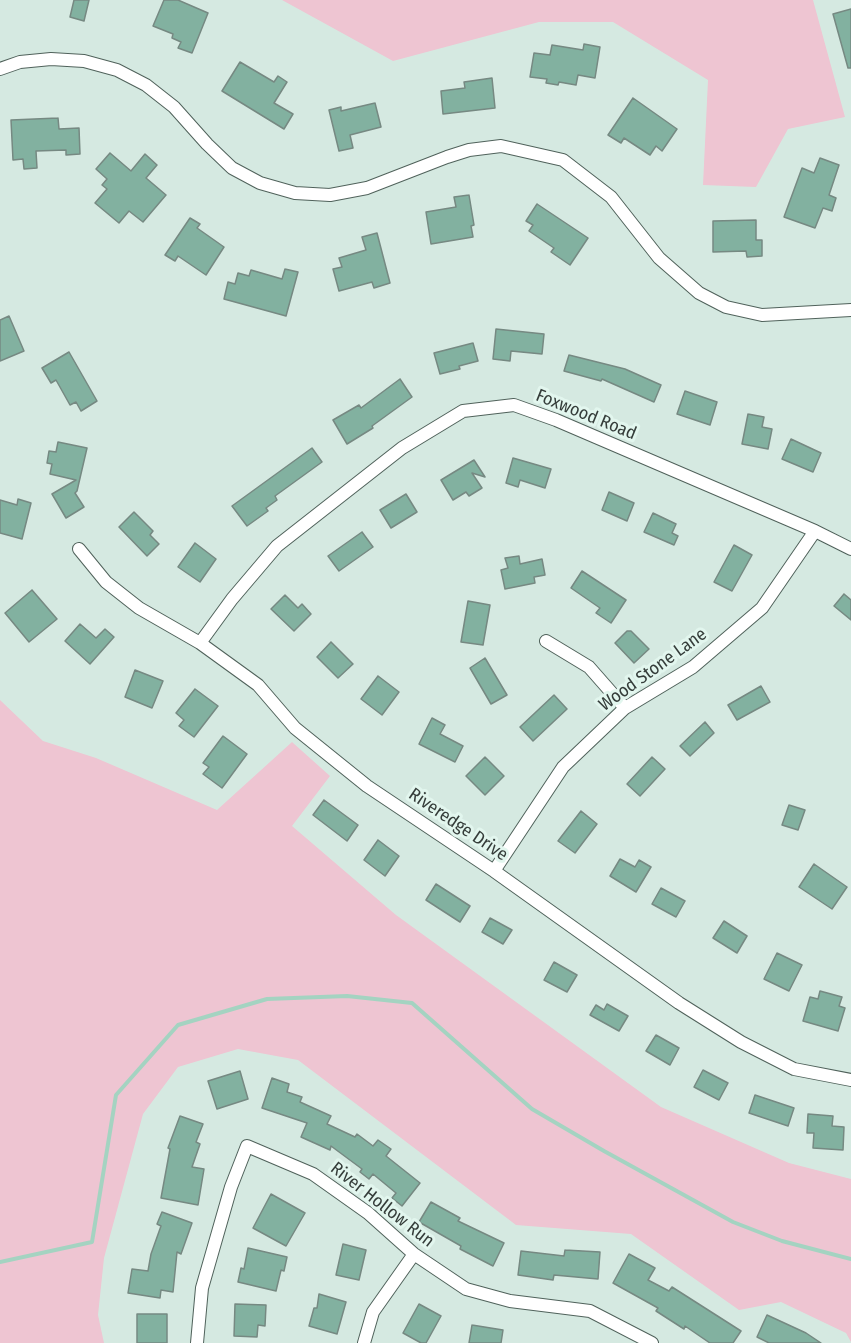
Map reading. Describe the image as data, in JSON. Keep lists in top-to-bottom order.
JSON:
{
  "streets": {
    "street": [
      "Foxwood Road",
      "Wood Stone Lane",
      "Riveredge Drive",
      "River Hollow Run"
    ]
  },
  "crossings": [
    ["Foxwood Road", "Wood Stone Lane"],
    ["Foxwood Road", "Riveredge Drive"],
    ["Wood Stone Lane", "Riveredge Drive"]
  ]
}
